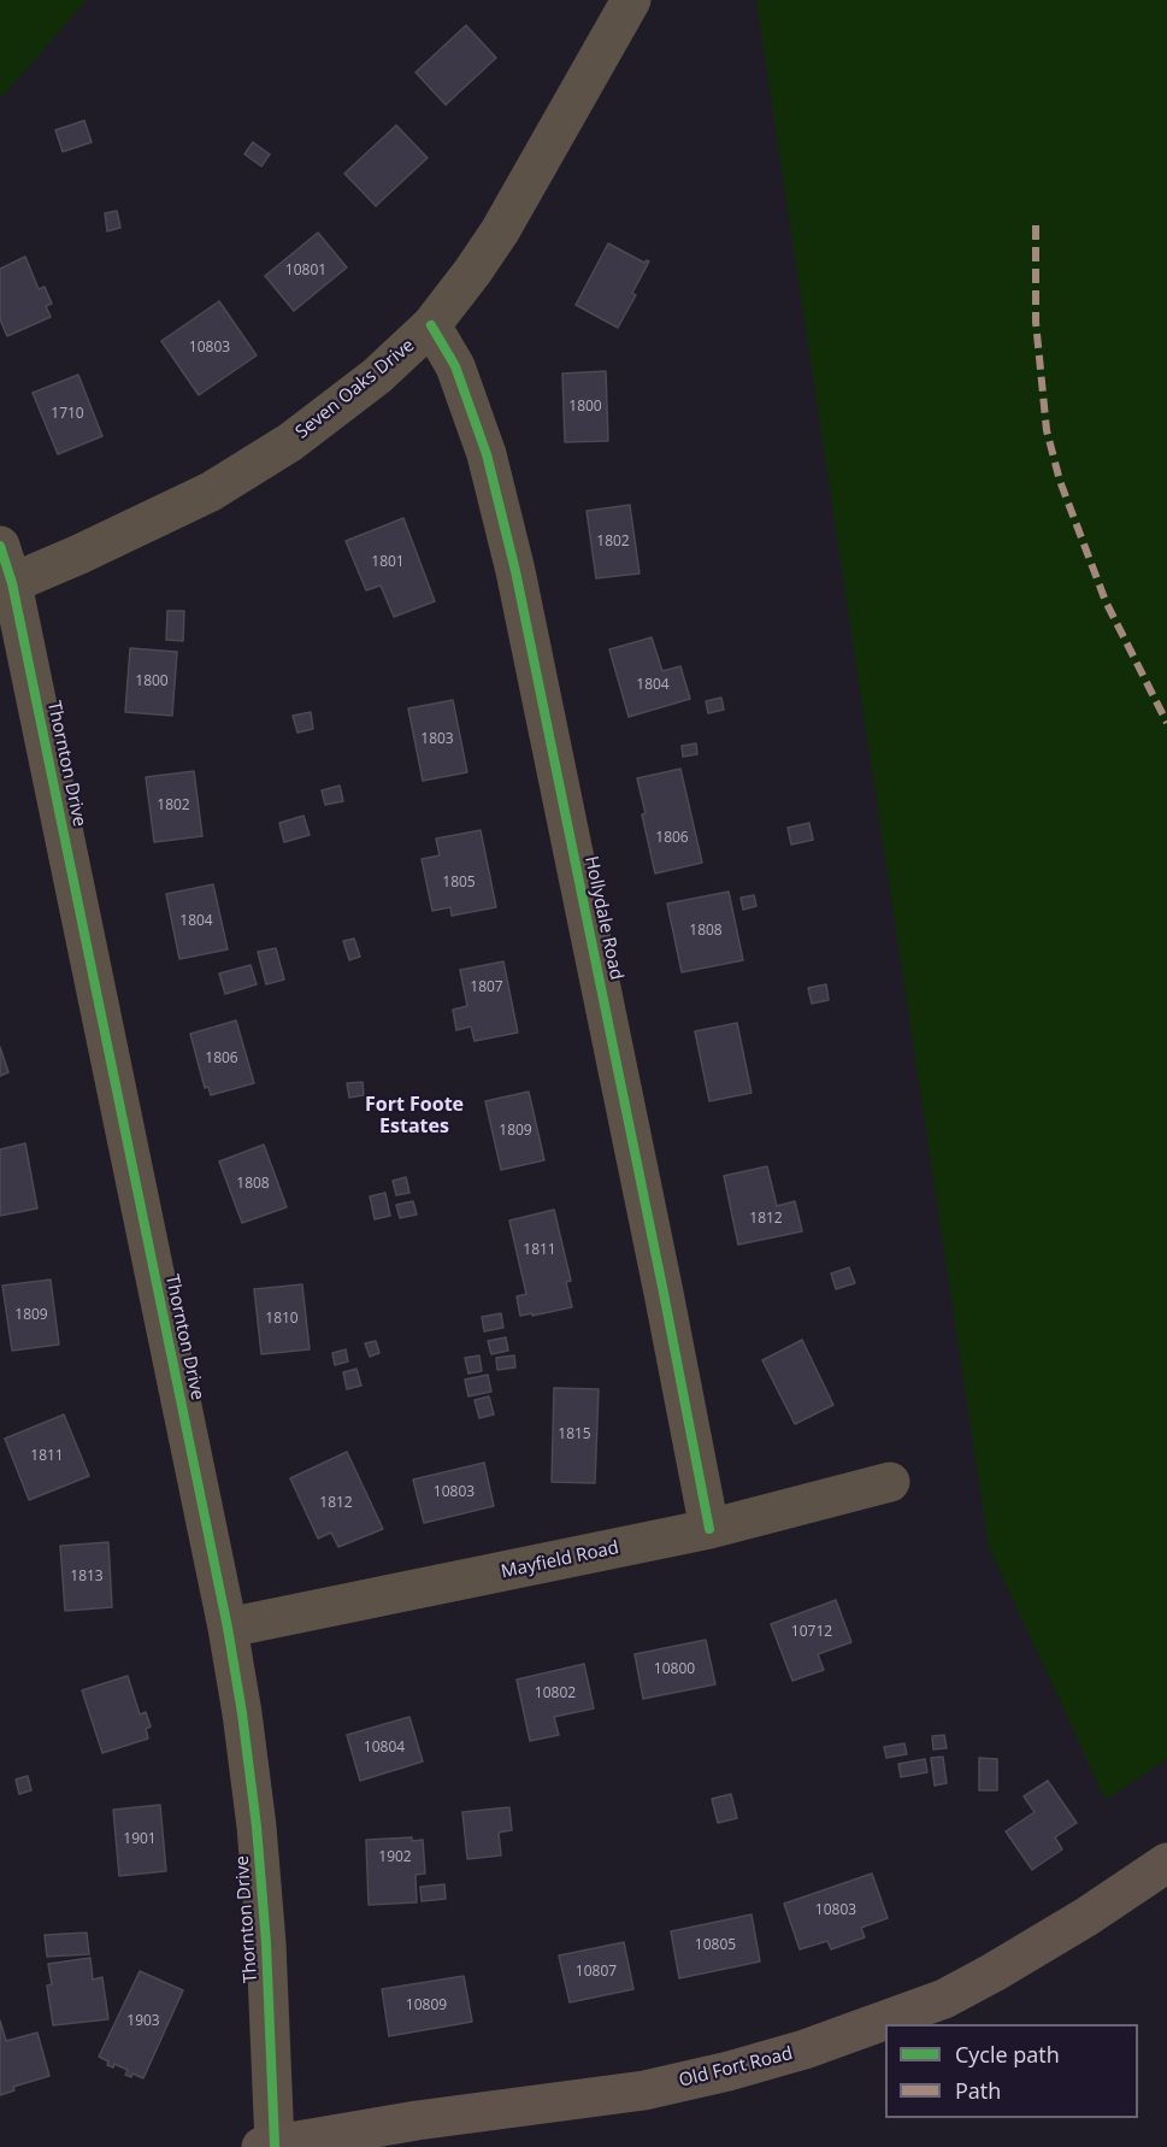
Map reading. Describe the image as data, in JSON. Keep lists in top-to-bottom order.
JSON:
{
  "streets": {
    "main road": ["Old Fort Road"],
    "street": [
      "Seven Oaks Drive",
      "Thornton Drive",
      "Hollydale Road",
      "Mayfield Road"
    ]
  },
  "crossings": [
    ["Seven Oaks Drive", "Thornton Drive"],
    ["Seven Oaks Drive", "Hollydale Road"],
    ["Thornton Drive", "Mayfield Road"],
    ["Thornton Drive", "Old Fort Road"],
    ["Hollydale Road", "Mayfield Road"]
  ],
  "districts": ["Fort Foote Estates"],
  "house_numbers": [
    "10801",
    "10803",
    "1800",
    "1710",
    "1802",
    "1801",
    "1800",
    "1804",
    "1803",
    "1802",
    "1806",
    "1805",
    "1804",
    "1808",
    "1807",
    "1806",
    "1809",
    "1808",
    "1812",
    "1811",
    "1809",
    "1810",
    "1815",
    "1811",
    "10803",
    "1812",
    "1813",
    "10712",
    "10800",
    "10802",
    "10804",
    "1901",
    "1902",
    "10803",
    "10805",
    "10807",
    "10809",
    "1903"
  ],
  "legend": ["Cycle path", "Path"]
}
